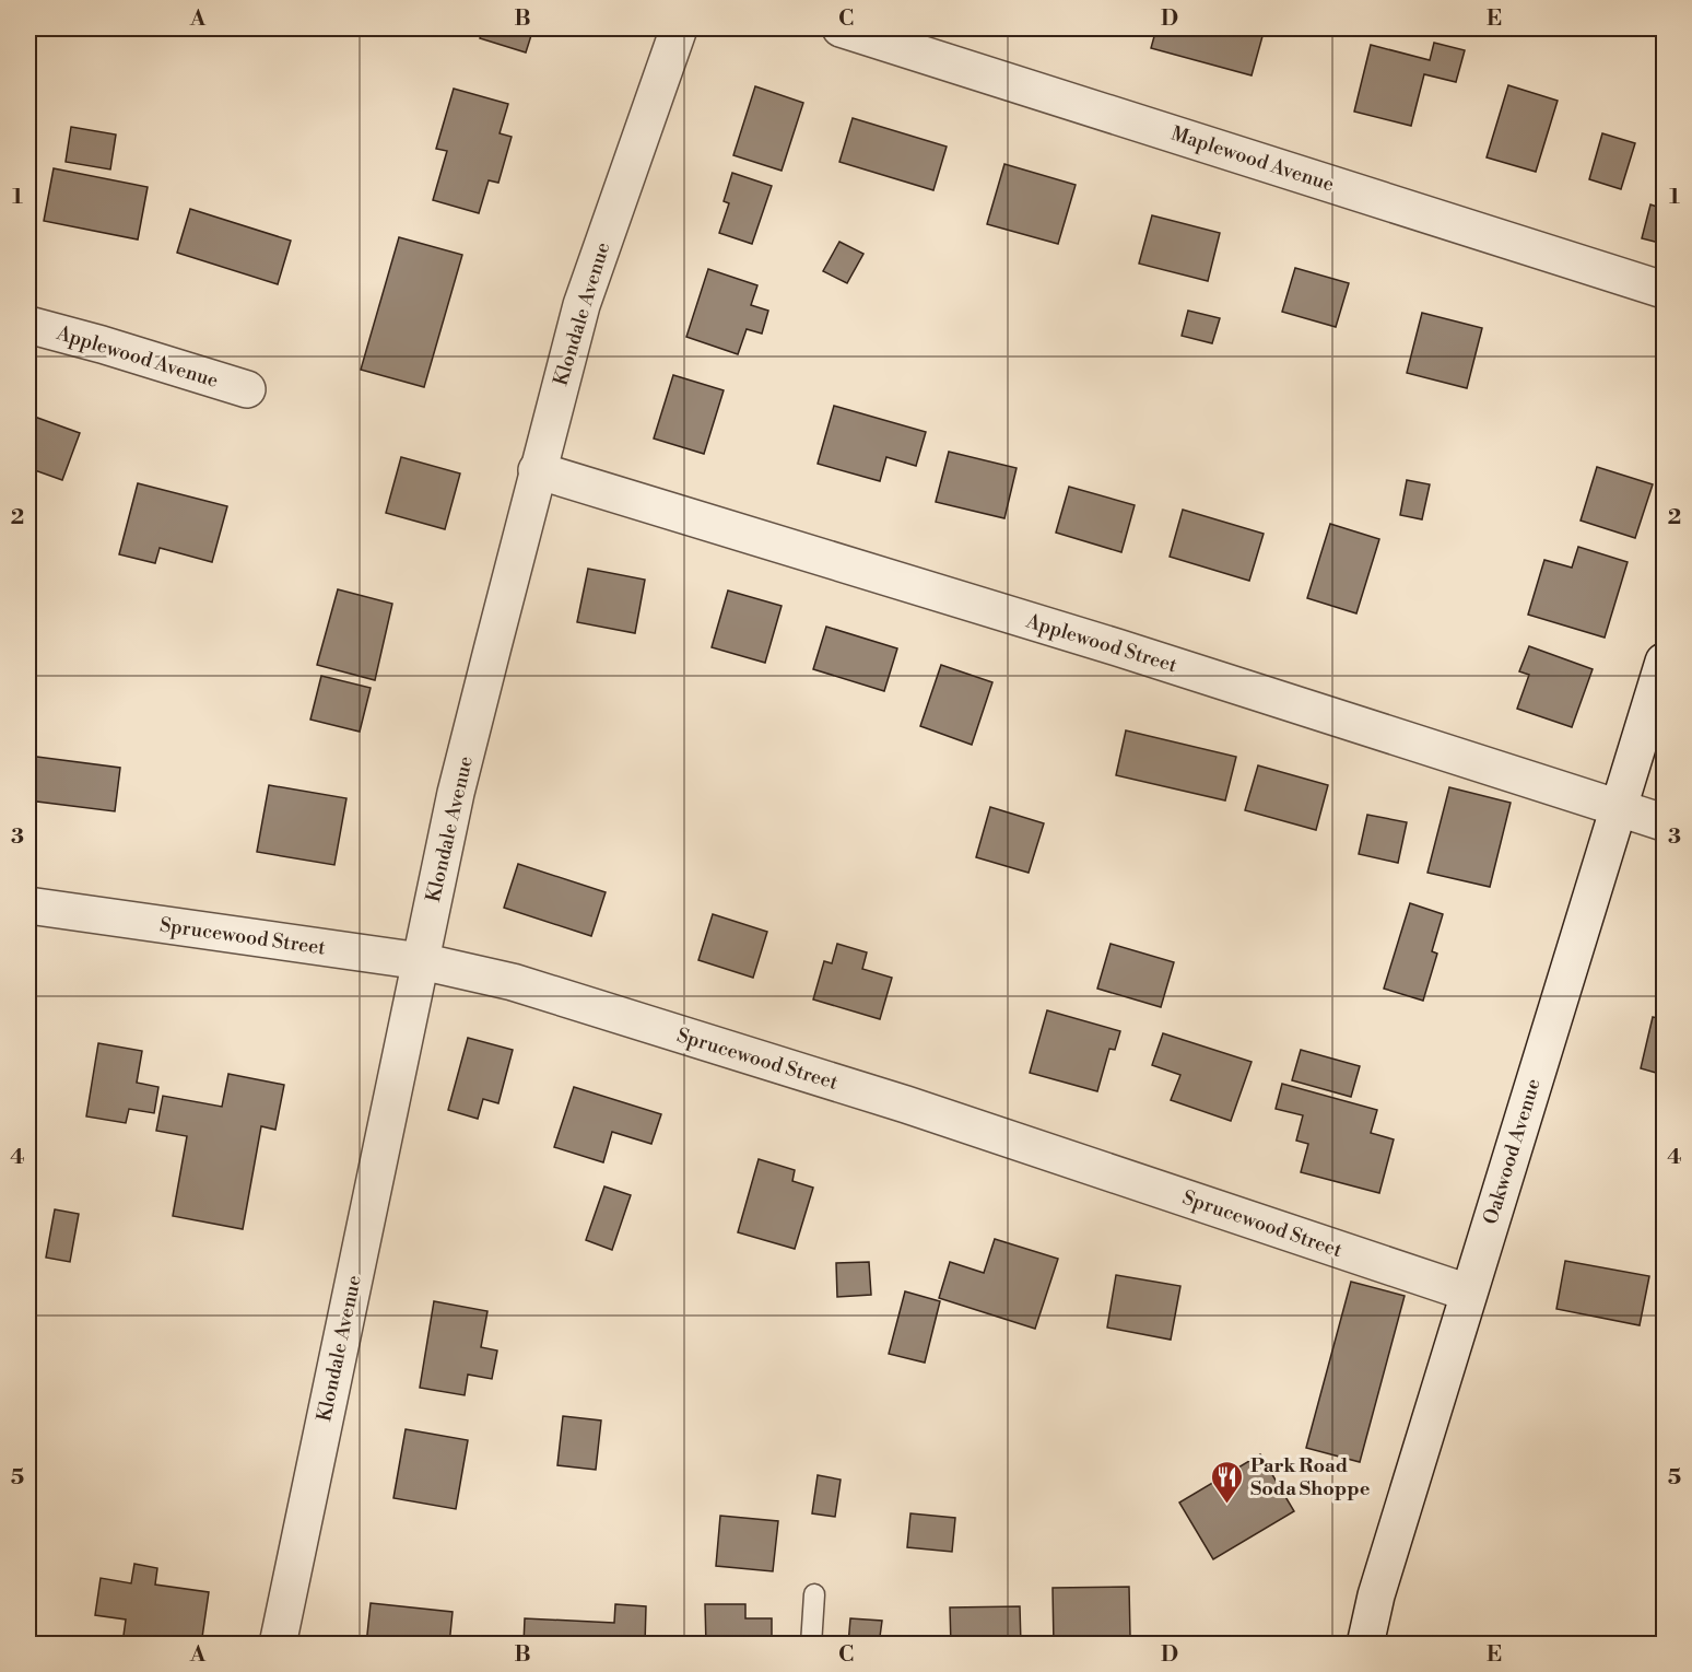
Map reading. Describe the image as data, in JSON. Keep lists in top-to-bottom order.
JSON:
{
  "streets": {
    "street": [
      "Maplewood Avenue",
      "Klondale Avenue",
      "Applewood Avenue",
      "Applewood Street",
      "Sprucewood Street",
      "Oakwood Avenue"
    ]
  },
  "crossings": [
    ["Klondale Avenue", "Applewood Street"],
    ["Klondale Avenue", "Sprucewood Street"],
    ["Applewood Street", "Oakwood Avenue"],
    ["Sprucewood Street", "Oakwood Avenue"]
  ],
  "places": {
    "restaurant": ["Park Road Soda Shoppe"]
  },
  "grid": {
    "columns": [
      "A",
      "B",
      "C",
      "D",
      "E"
    ],
    "rows": [
      "1",
      "2",
      "3",
      "4",
      "5"
    ]
  }
}
